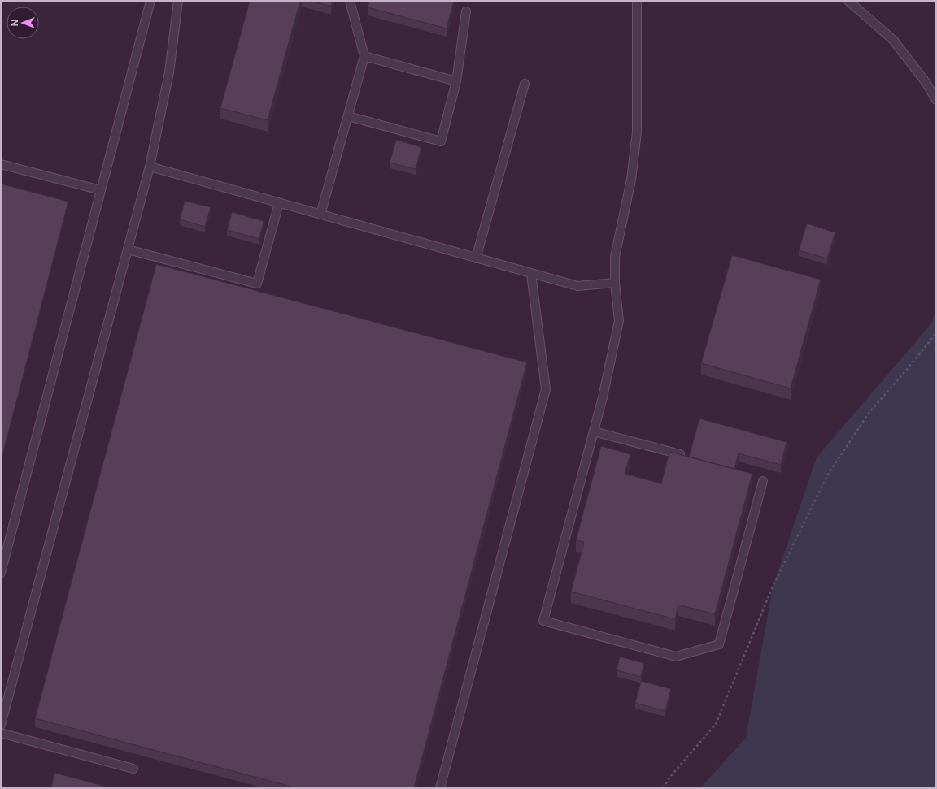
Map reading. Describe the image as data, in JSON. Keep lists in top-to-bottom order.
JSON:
{
  "north": "left"
}
